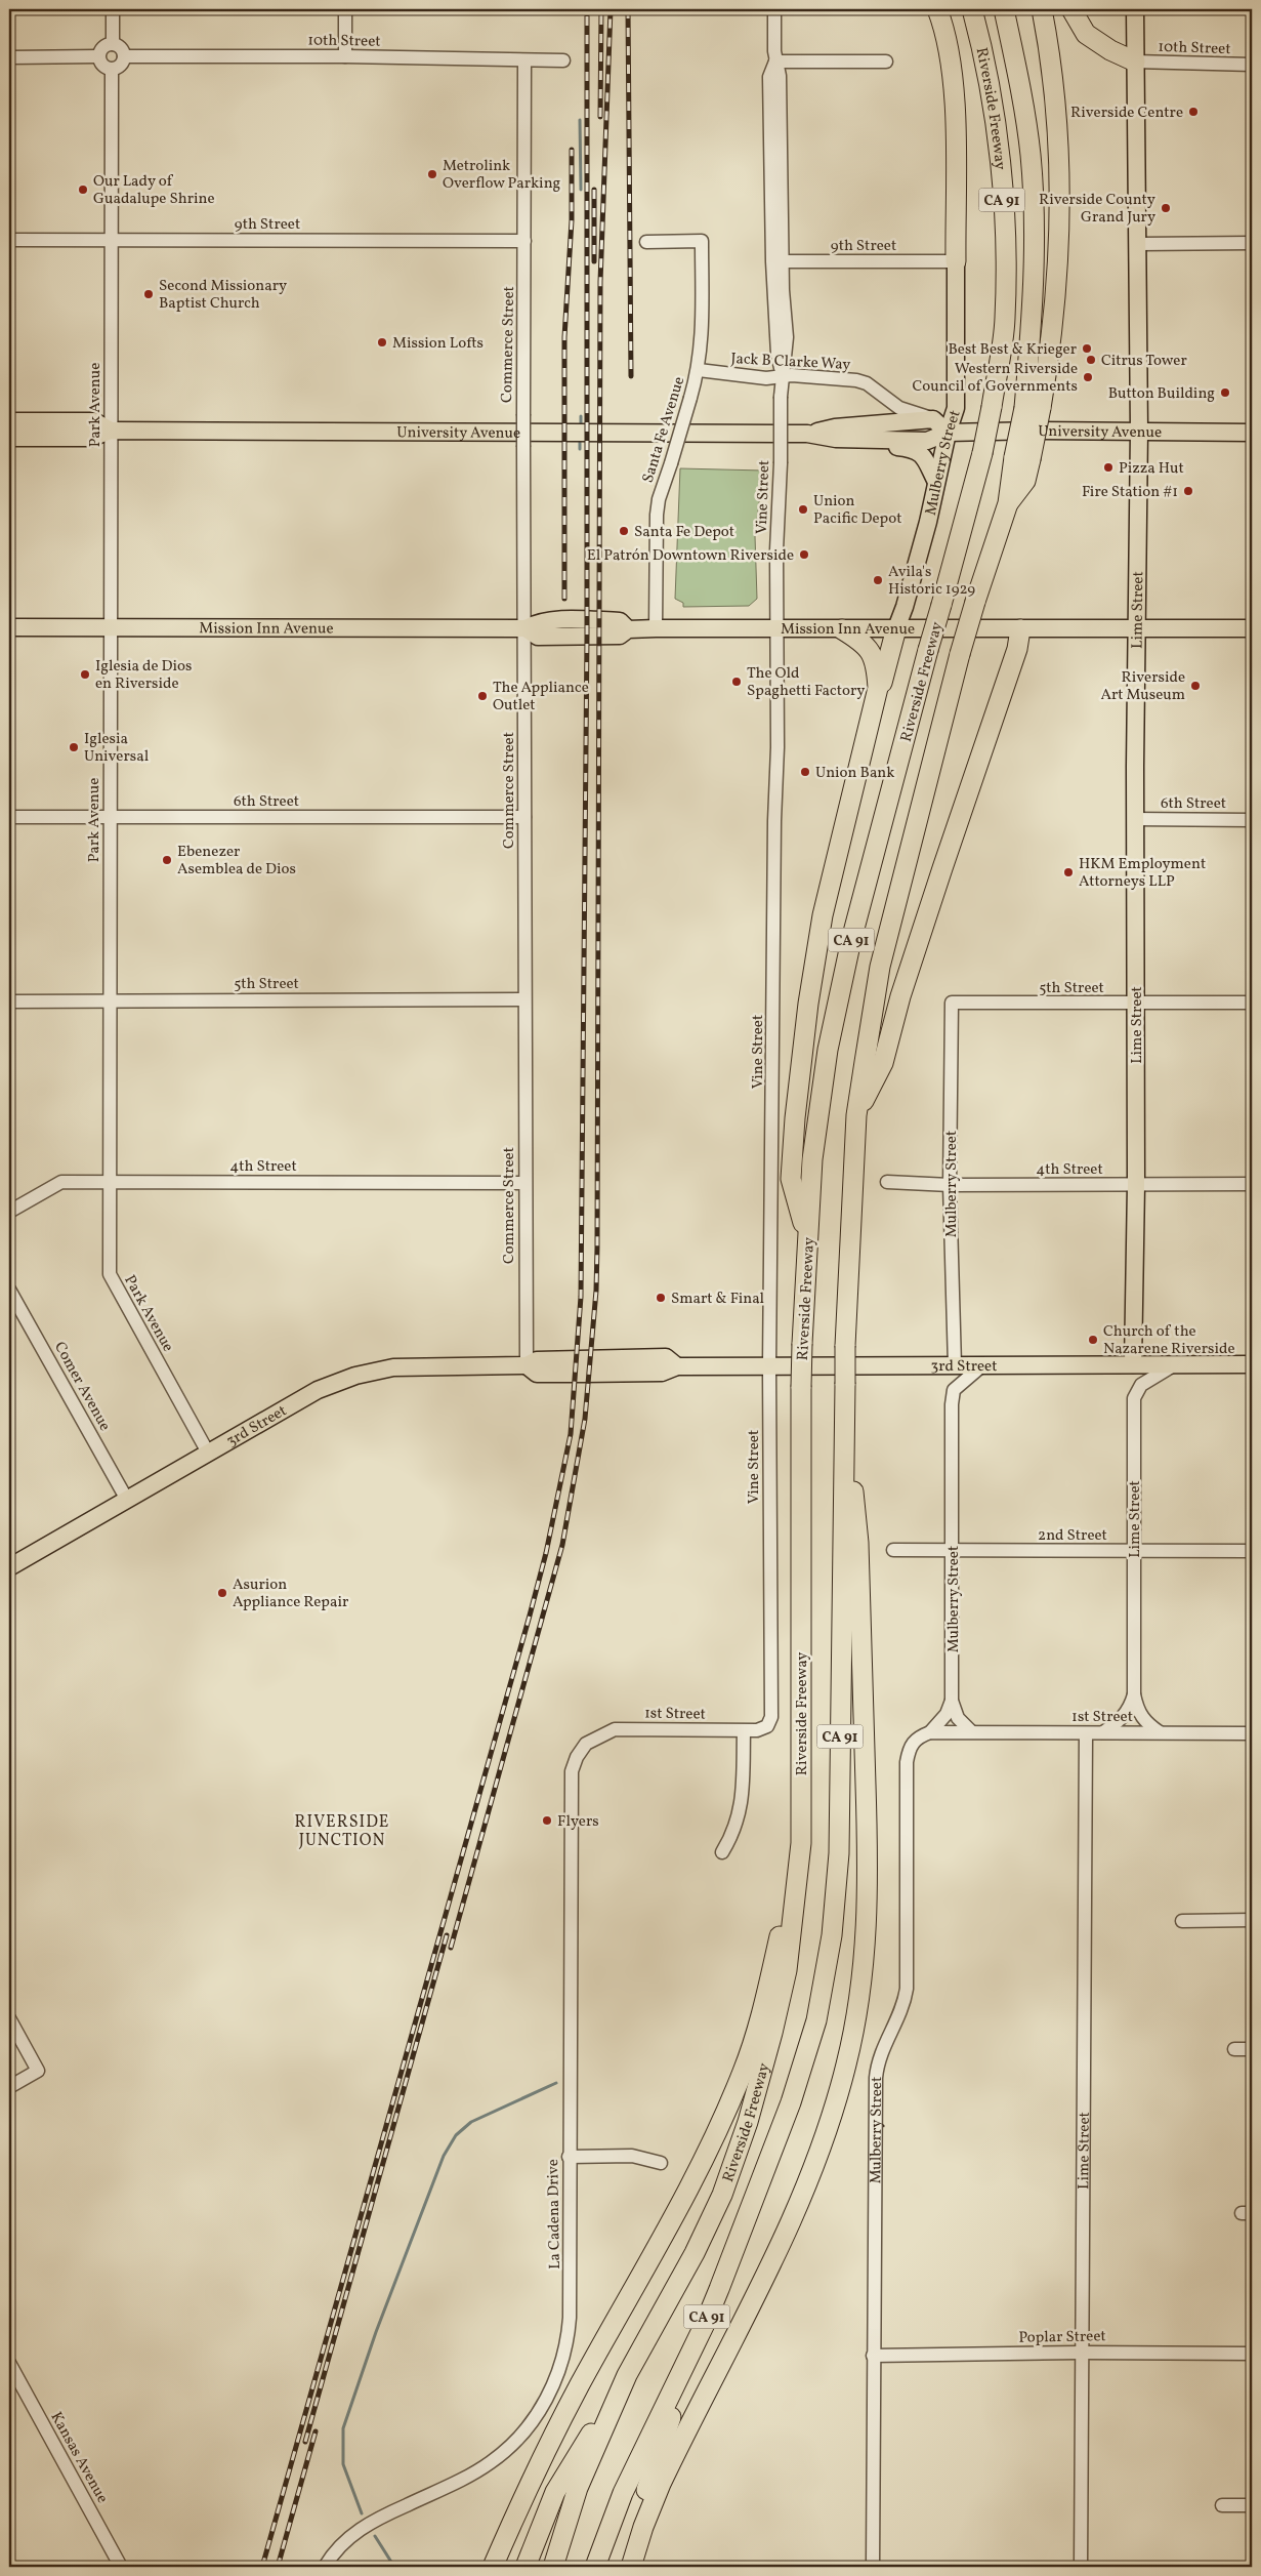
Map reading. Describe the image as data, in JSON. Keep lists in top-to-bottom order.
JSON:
{
  "streets": {
    "highway": ["Riverside Freeway", "CA 91"],
    "main road": [
      "University Avenue",
      "Mulberry Street",
      "Lime Street",
      "Mission Inn Avenue",
      "3rd Street"
    ],
    "street": [
      "10th Street",
      "9th Street",
      "Commerce Street",
      "Jack B Clarke Way",
      "Park Avenue",
      "Santa Fe Avenue",
      "Vine Street",
      "6th Street",
      "5th Street",
      "4th Street",
      "Comer Avenue",
      "2nd Street",
      "1st Street",
      "La Cadena Drive",
      "Poplar Street",
      "Kansas Avenue"
    ]
  },
  "crossings": [
    ["10th Street", "Commerce Street"],
    ["10th Street", "Park Avenue"],
    ["10th Street", "Lime Street"],
    ["9th Street", "Commerce Street"],
    ["9th Street", "Park Avenue"],
    ["9th Street", "Mulberry Street"],
    ["9th Street", "Vine Street"],
    ["Commerce Street", "Mission Inn Avenue"],
    ["Commerce Street", "6th Street"],
    ["Commerce Street", "5th Street"],
    ["Commerce Street", "4th Street"],
    ["Commerce Street", "3rd Street"],
    ["Jack B Clarke Way", "Santa Fe Avenue"],
    ["Jack B Clarke Way", "University Avenue"],
    ["Jack B Clarke Way", "Vine Street"],
    ["Park Avenue", "University Avenue"],
    ["Park Avenue", "Mission Inn Avenue"],
    ["Park Avenue", "6th Street"],
    ["Park Avenue", "5th Street"],
    ["Park Avenue", "4th Street"],
    ["Park Avenue", "3rd Street"],
    ["Santa Fe Avenue", "Mission Inn Avenue"],
    ["University Avenue", "Mulberry Street"],
    ["University Avenue", "Lime Street"],
    ["Mulberry Street", "Mission Inn Avenue"],
    ["Mulberry Street", "5th Street"],
    ["Mulberry Street", "4th Street"],
    ["Mulberry Street", "3rd Street"],
    ["Mulberry Street", "2nd Street"],
    ["Mulberry Street", "1st Street"],
    ["Mulberry Street", "Poplar Street"],
    ["Vine Street", "Mission Inn Avenue"],
    ["Vine Street", "3rd Street"],
    ["Vine Street", "1st Street"],
    ["Lime Street", "Mission Inn Avenue"],
    ["Lime Street", "6th Street"],
    ["Lime Street", "5th Street"],
    ["Lime Street", "4th Street"],
    ["Lime Street", "3rd Street"],
    ["Lime Street", "2nd Street"],
    ["Lime Street", "1st Street"],
    ["Lime Street", "Poplar Street"],
    ["3rd Street", "Comer Avenue"],
    ["1st Street", "La Cadena Drive"]
  ],
  "districts": ["RIVERSIDE JUNCTION"],
  "places": [
    "Riverside Centre",
    "Metrolink Overflow Parking",
    "Our Lady of Guadalupe Shrine",
    "Riverside County Grand Jury",
    "Second Missionary Baptist Church",
    "Mission Lofts",
    "Best Best & Krieger",
    "Citrus Tower",
    "Western Riverside Council of Governments",
    "Button Building",
    "Pizza Hut",
    "Fire Station #1",
    "Union Pacific Depot",
    "Santa Fe Depot",
    "El Patrón Downtown Riverside",
    "Avila's Historic 1929",
    "Iglesia de Dios en Riverside",
    "The Old Spaghetti Factory",
    "Riverside Art Museum",
    "The Appliance Outlet",
    "Iglesia Universal",
    "Union Bank",
    "Ebenezer Asemblea de Dios",
    "HKM Employment Attorneys LLP",
    "Smart & Final",
    "Church of the Nazarene Riverside",
    "Asurion Appliance Repair",
    "Flyers"
  ]
}
